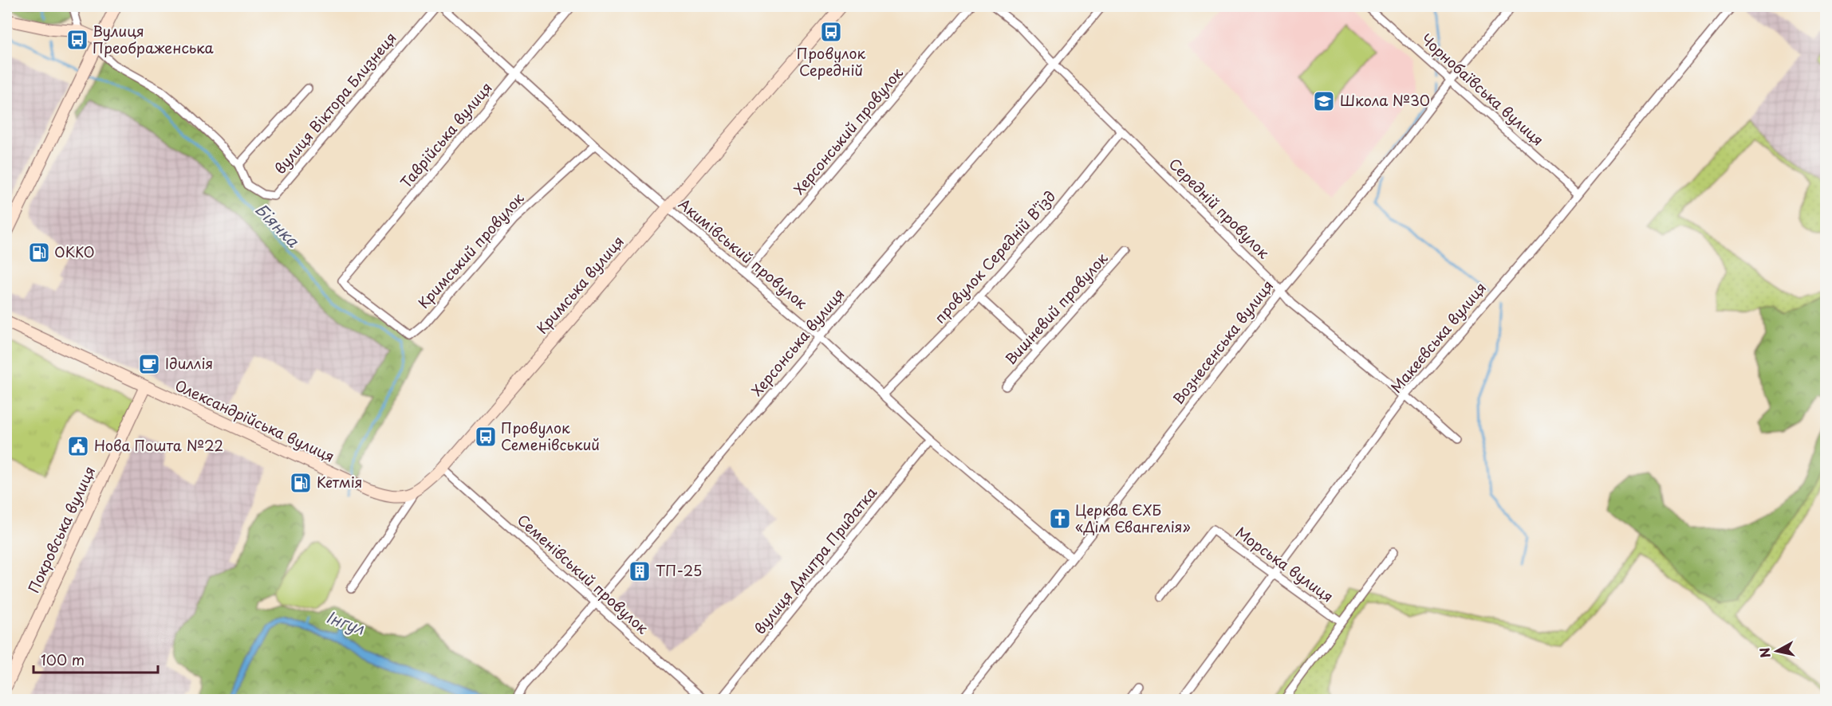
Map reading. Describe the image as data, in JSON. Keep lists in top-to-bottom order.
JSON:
{
  "streets": {
    "street": [
      "Чорнобаївська вулиця",
      "вулиця Віктора Близнеця",
      "Херсонський провулок",
      "Таврійська вулиця",
      "Середній провулок",
      "Кримський провулок",
      "Акимівський провулок",
      "провулок Середній Вʼїзд",
      "Кримська вулиця",
      "Вишневий провулок",
      "Макеєвська вулиця",
      "Херсонська вулиця",
      "Вознесенська вулиця",
      "Олександрійська вулиця",
      "Покровська вулиця",
      "вулиця Дмитра Придатка",
      "Морська вулиця",
      "Семенівський провулок"
    ]
  },
  "crossings": [
    ["Чорнобаївська вулиця", "Макеєвська вулиця"],
    ["Чорнобаївська вулиця", "Вознесенська вулиця"],
    ["Херсонський провулок", "Акимівський провулок"],
    ["Таврійська вулиця", "Кримський провулок"],
    ["Таврійська вулиця", "Акимівський провулок"],
    ["Середній провулок", "провулок Середній Вʼїзд"],
    ["Середній провулок", "Макеєвська вулиця"],
    ["Середній провулок", "Херсонська вулиця"],
    ["Середній провулок", "Вознесенська вулиця"],
    ["Кримський провулок", "Акимівський провулок"],
    ["Акимівський провулок", "провулок Середній Вʼїзд"],
    ["Акимівський провулок", "Кримська вулиця"],
    ["Акимівський провулок", "Херсонська вулиця"],
    ["Акимівський провулок", "Вознесенська вулиця"],
    ["Акимівський провулок", "вулиця Дмитра Придатка"],
    ["Кримська вулиця", "Олександрійська вулиця"],
    ["Кримська вулиця", "Семенівський провулок"],
    ["Макеєвська вулиця", "Морська вулиця"],
    ["Херсонська вулиця", "Семенівський провулок"],
    ["Олександрійська вулиця", "Покровська вулиця"]
  ],
  "water": ["Біянка", "Інгул"],
  "places": {
    "bus stop": ["Провулок Середній", "Вулиця Преображенська", "Провулок Семенівський"],
    "school or university": ["Школа №30"],
    "fuel station": ["ОККО", "Кетмія"],
    "cafe": ["Ідиллія"],
    "public building": ["Нова Пошта №22"],
    "church": ["Церква ЄХБ «Дім Євангелія»"],
    "building": ["ТП-25"]
  },
  "scale_bar": "100 m",
  "north": "left"
}
